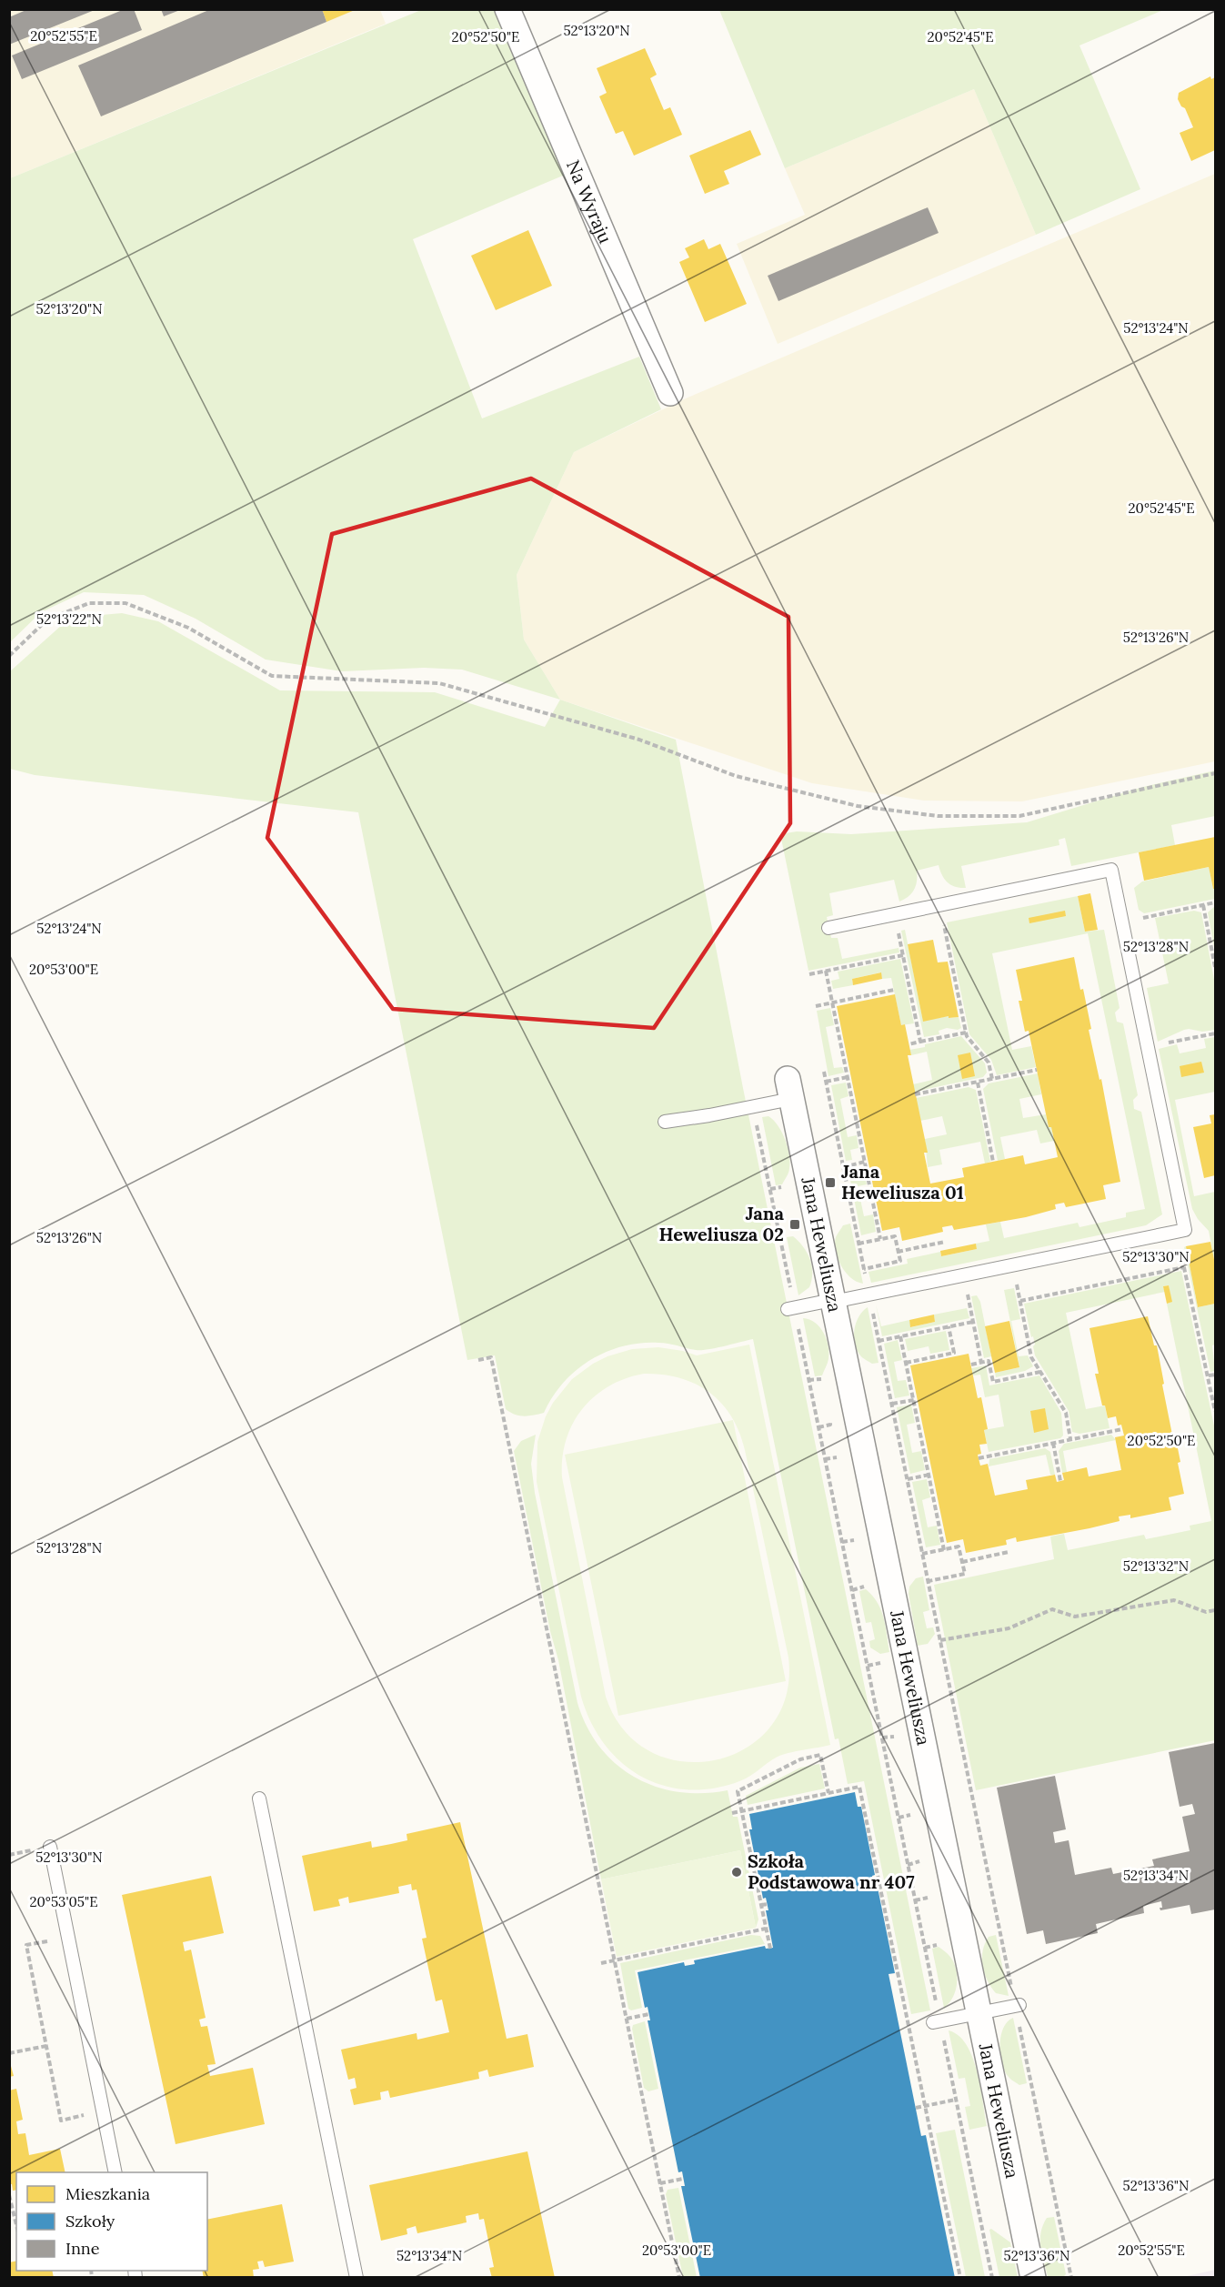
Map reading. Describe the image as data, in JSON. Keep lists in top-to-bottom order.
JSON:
{
  "streets": {
    "street": ["Na Wyraju", "Jana Heweliusza"]
  },
  "places": {
    "transit": ["Jana Heweliusza 01", "Jana Heweliusza 02"],
    "other": ["Szkoła Podstawowa nr 407"]
  },
  "legend": ["Mieszkania", "Szkoły", "Inne"],
  "coordinates": [
    "52°13'20\"N",
    "20°52'55\"E",
    "20°52'50\"E",
    "20°52'45\"E",
    "52°13'24\"N",
    "52°13'22\"N",
    "52°13'26\"N",
    "52°13'28\"N",
    "20°53'00\"E",
    "52°13'30\"N",
    "52°13'32\"N",
    "52°13'34\"N",
    "20°53'05\"E",
    "52°13'36\"N"
  ]
}
